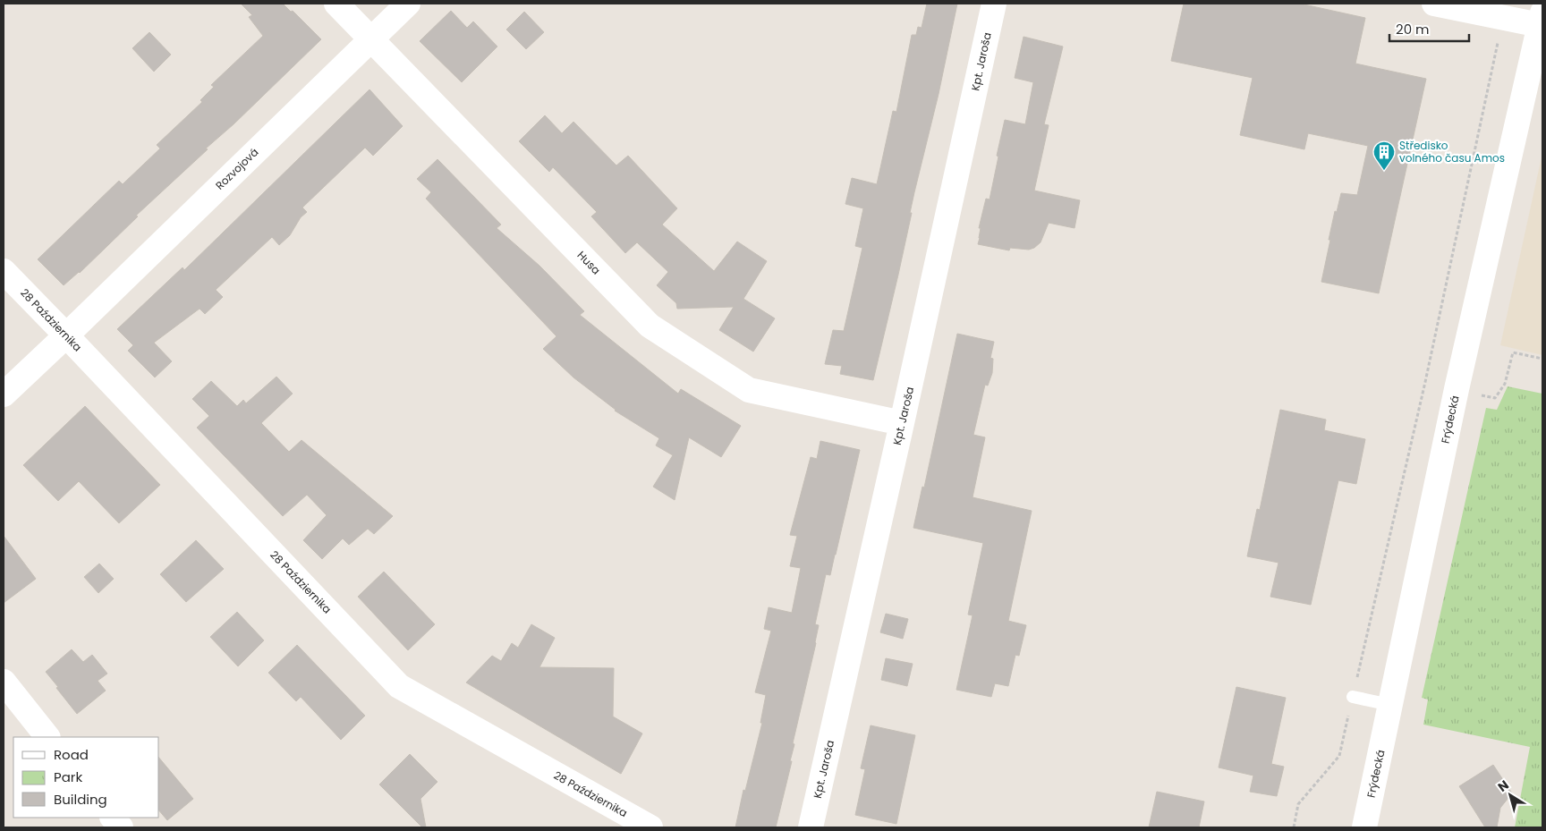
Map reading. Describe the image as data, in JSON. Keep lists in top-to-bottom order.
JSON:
{
  "streets": {
    "street": [
      "Kpt. Jaroša",
      "Rozvojová",
      "Husa",
      "28 Października",
      "Frýdecká"
    ]
  },
  "crossings": [
    ["Kpt. Jaroša", "Husa"],
    ["Rozvojová", "Husa"],
    ["Rozvojová", "28 Października"]
  ],
  "places": {
    "building": ["Středisko volného času Amos"]
  },
  "legend": ["Road", "Park", "Building"],
  "scale_bar": "20 m",
  "north": "top left"
}
